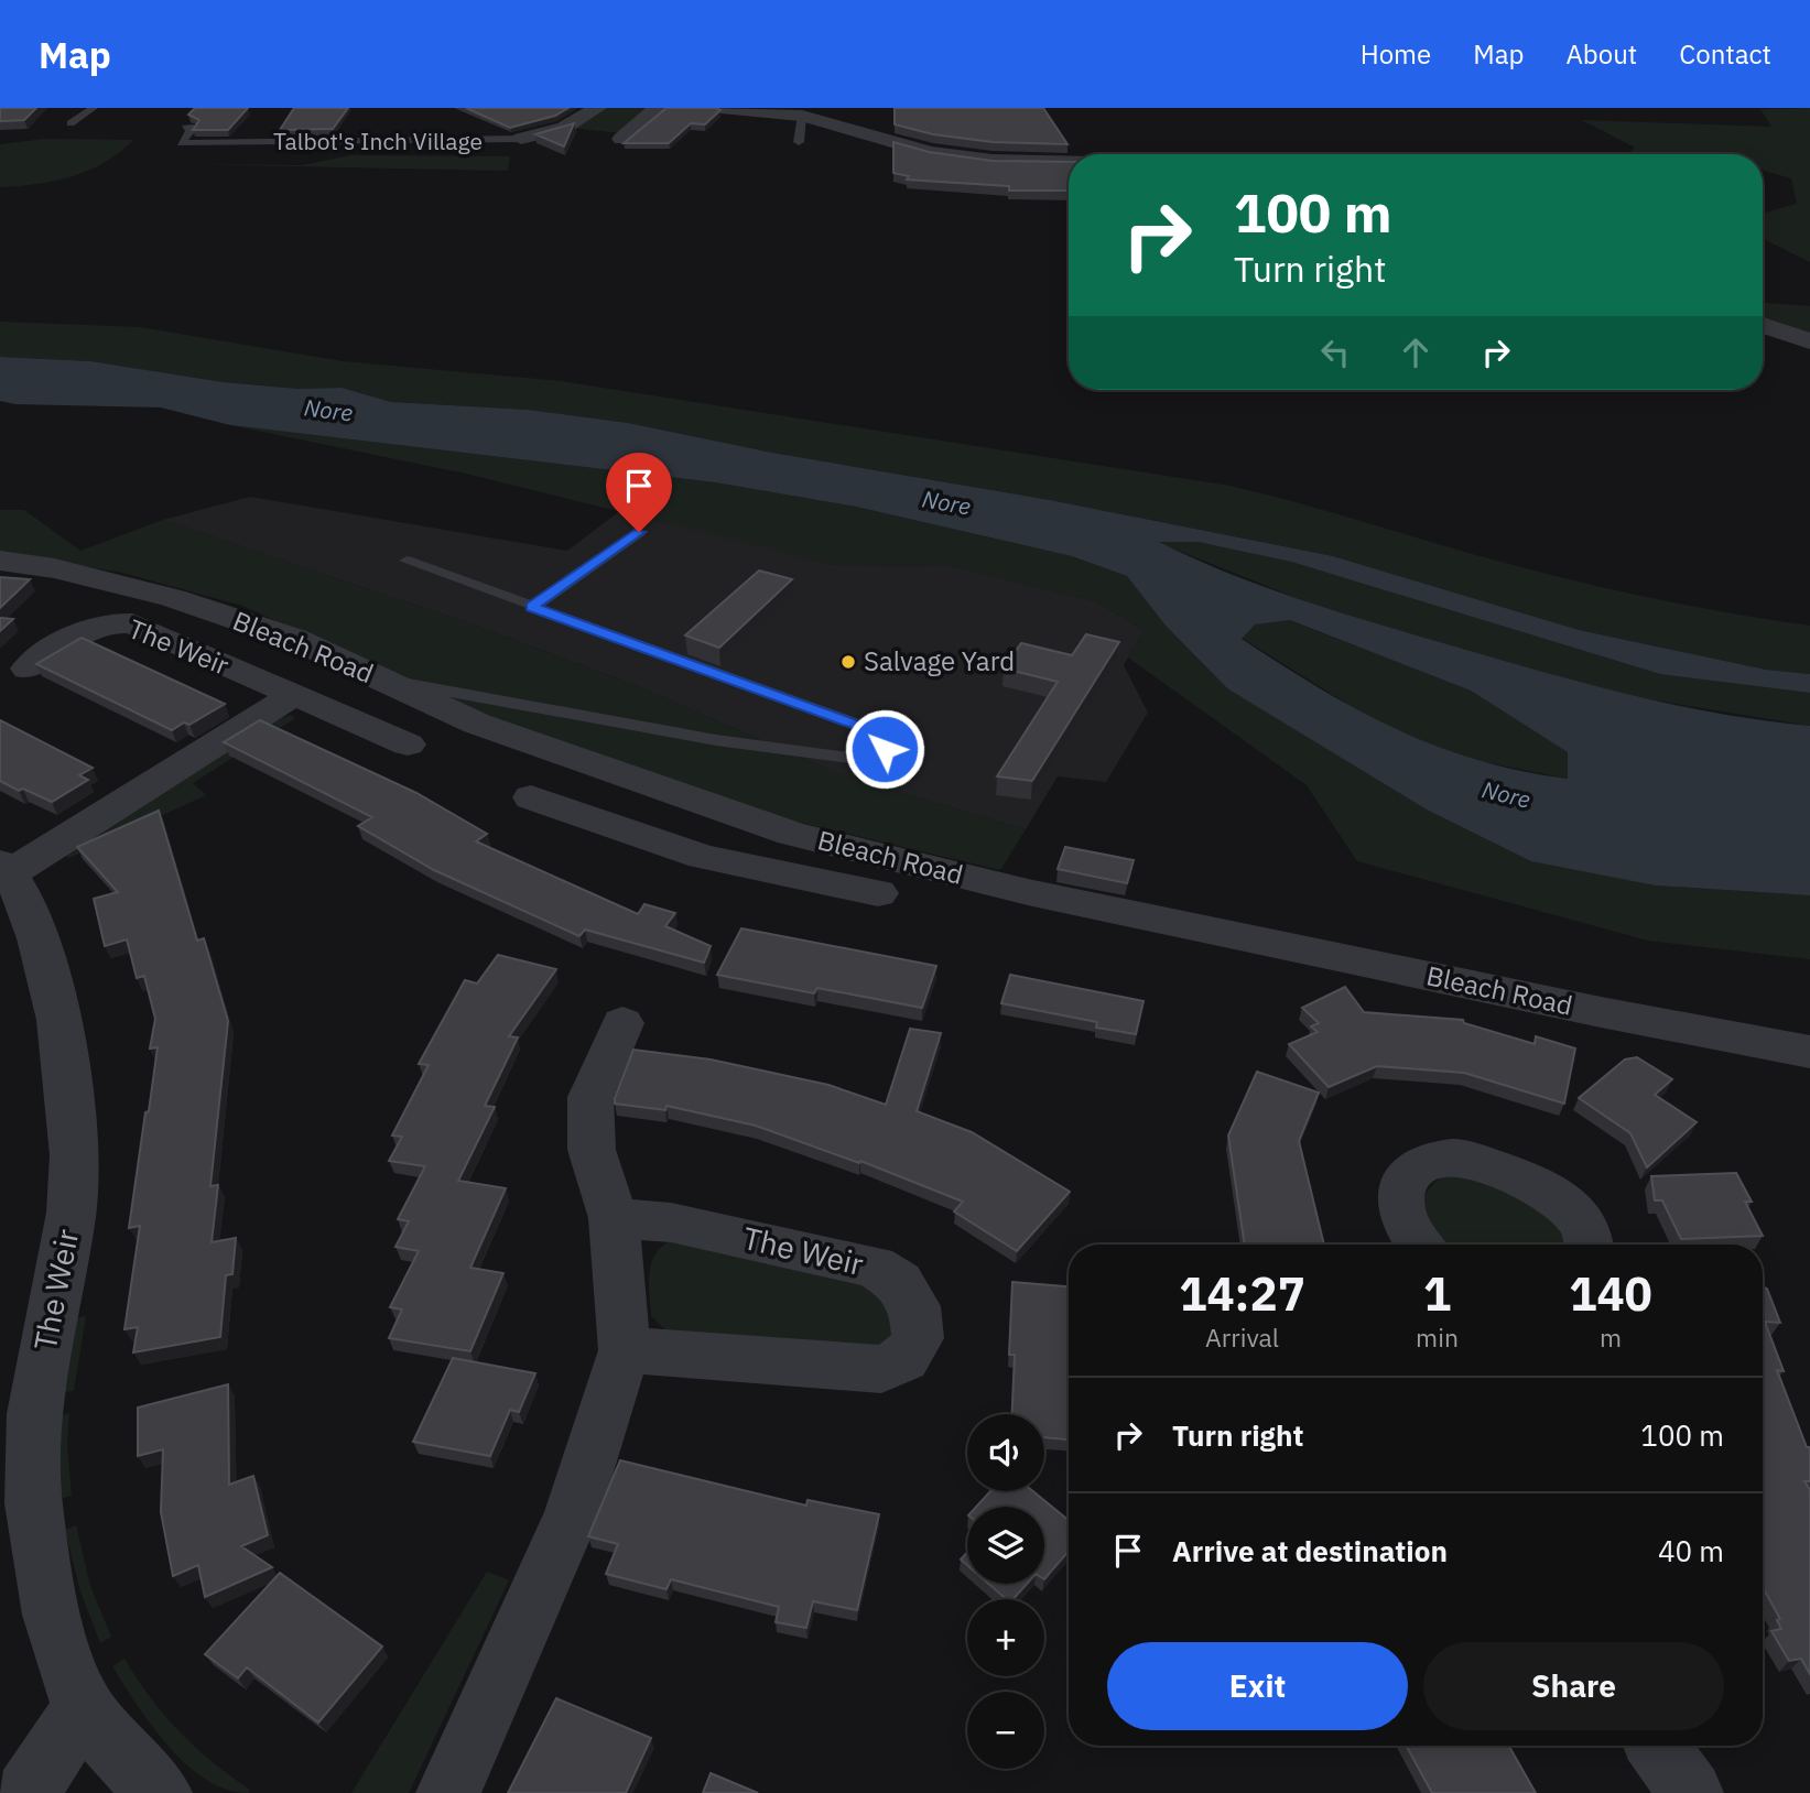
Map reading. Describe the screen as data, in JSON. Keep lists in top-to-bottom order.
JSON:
{
  "streets": {
    "street": ["Talbot's Inch Village", "The Weir", "Bleach Road"]
  },
  "water": ["Nore"],
  "places": ["Salvage Yard"],
  "page": {
    "header": "Map",
    "nav": [
      "Home",
      "Map",
      "About",
      "Contact"
    ],
    "turn": ["100 m", "Turn right"],
    "eta": [
      "14:27",
      "Arrival",
      "1",
      "min",
      "140",
      "m"
    ],
    "list": [
      {
        "name": "Turn right",
        "value": "100 m"
      },
      {
        "name": "Arrive at destination",
        "value": "40 m"
      }
    ],
    "map_buttons": ["+", "−"],
    "buttons": ["Exit", "Share"]
  }
}
